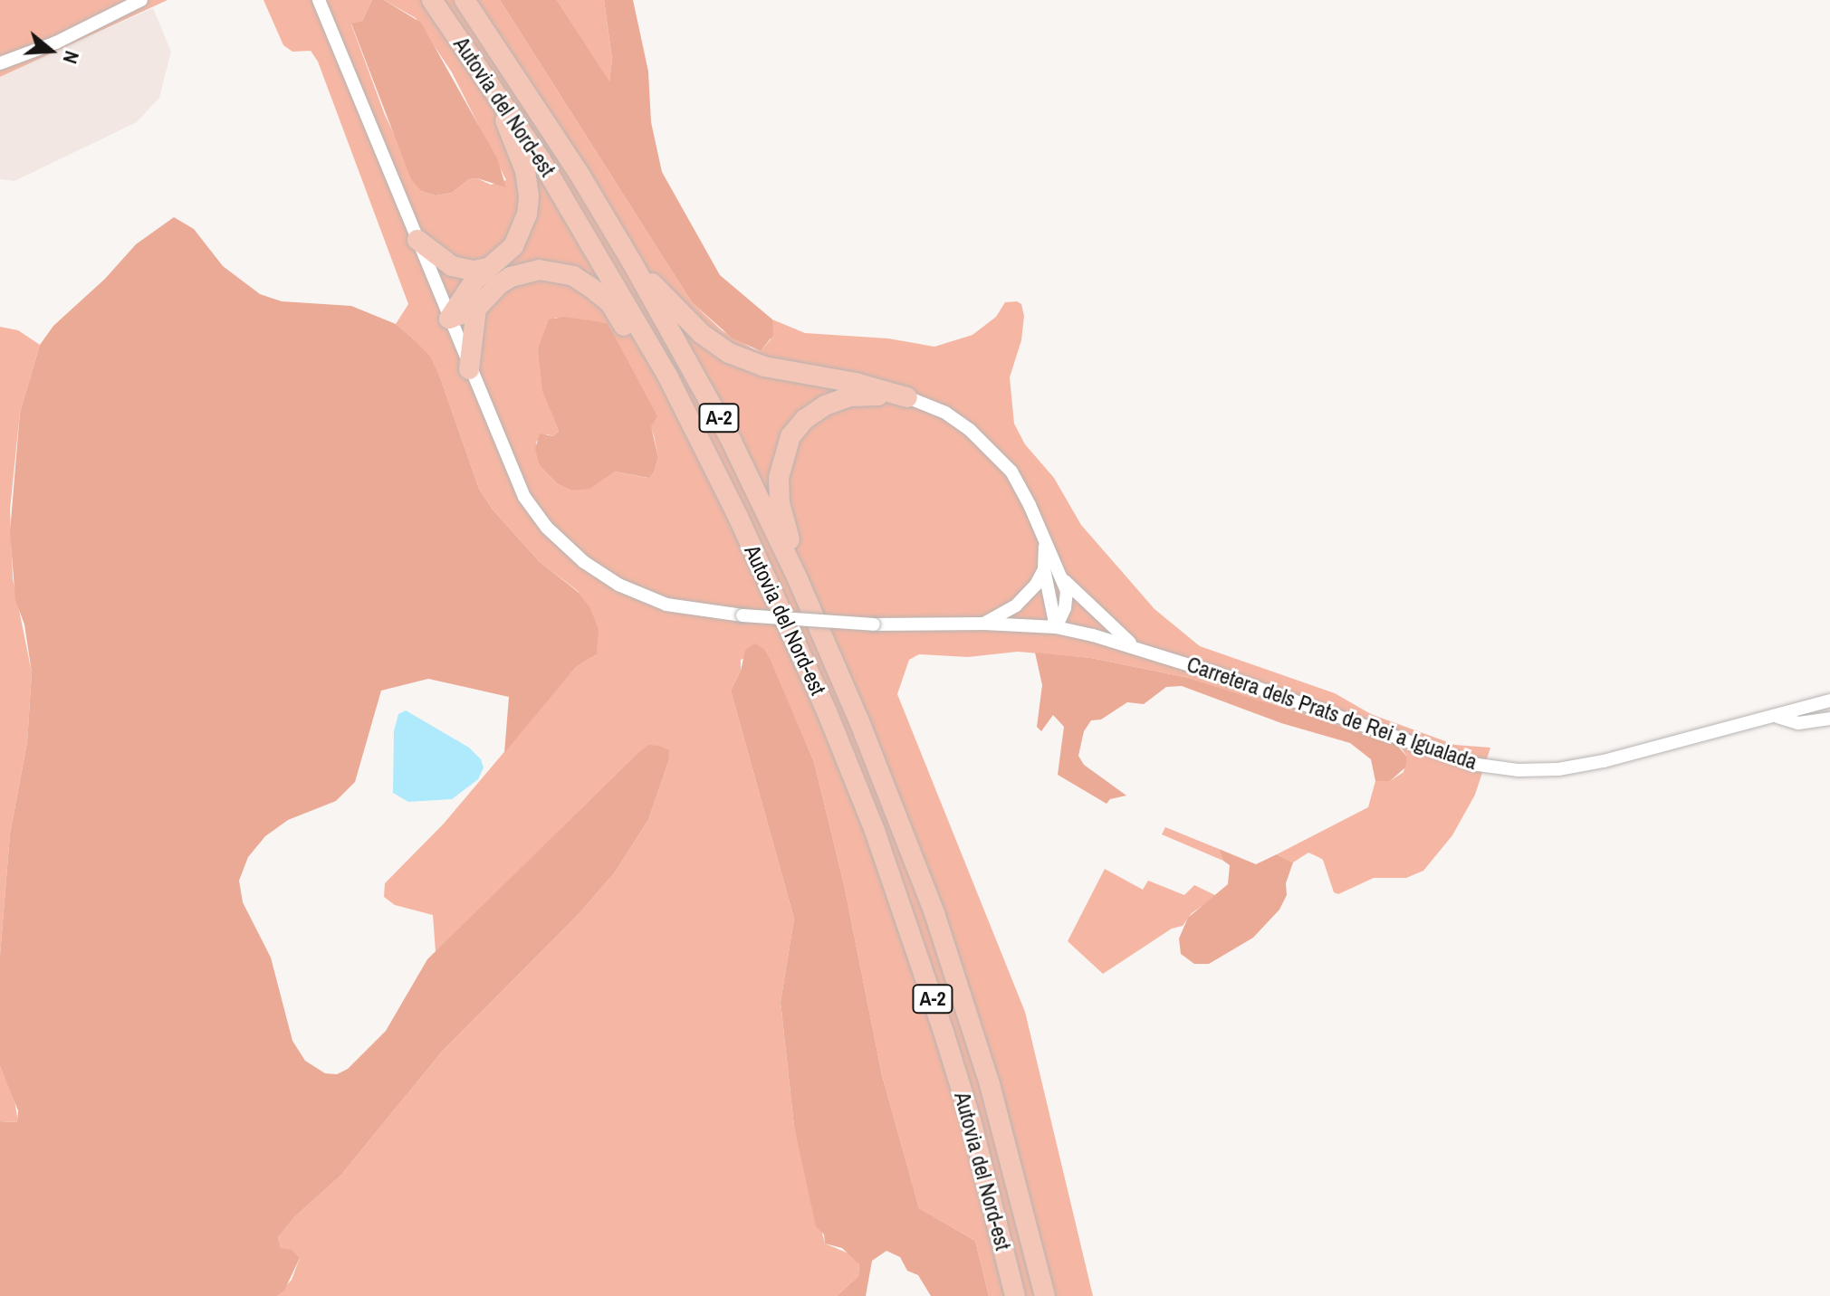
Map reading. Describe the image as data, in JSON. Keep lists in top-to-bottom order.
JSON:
{
  "streets": {
    "highway": ["Autovia del Nord-est", "A-2"],
    "street": ["Carretera dels Prats de Rei a Igualada"]
  },
  "north": "right"
}
